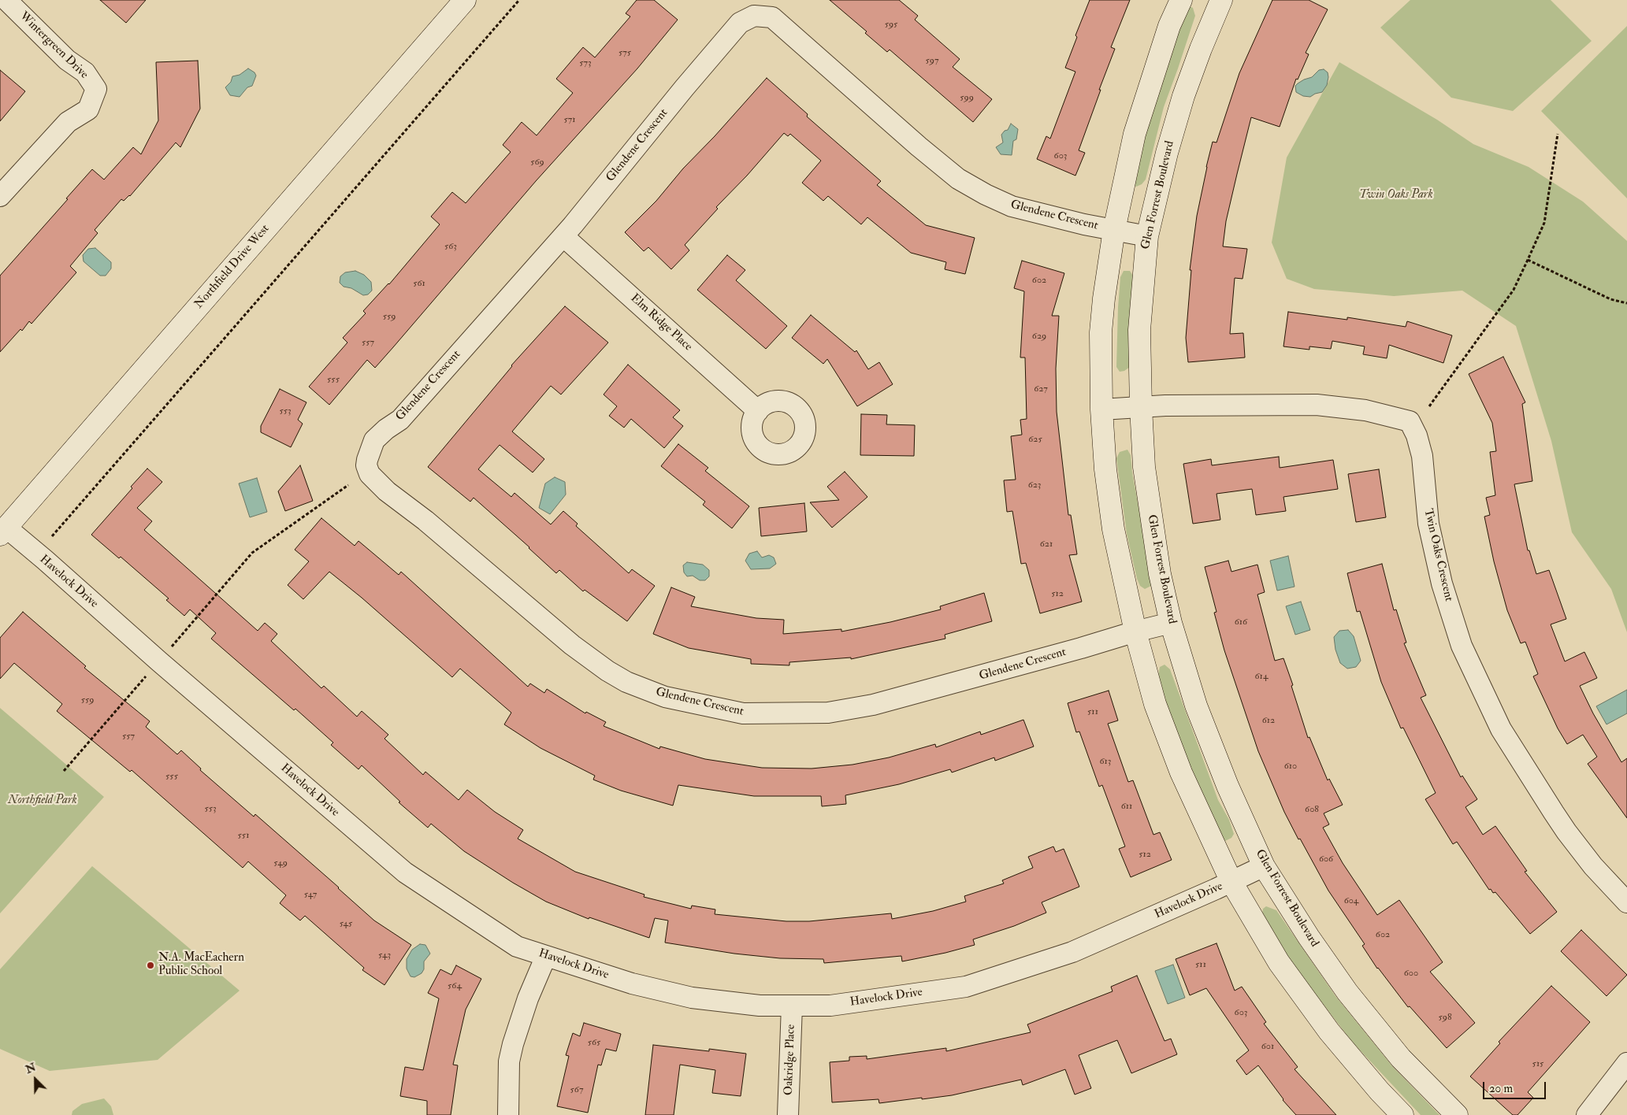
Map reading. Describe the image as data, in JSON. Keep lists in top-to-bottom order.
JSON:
{
  "streets": {
    "street": [
      "Wintergreen Drive",
      "Glendene Crescent",
      "Glen Forrest Boulevard",
      "Northfield Drive West",
      "Elm Ridge Place",
      "Twin Oaks Crescent",
      "Havelock Drive",
      "Oakridge Place"
    ]
  },
  "crossings": [
    ["Glendene Crescent", "Glen Forrest Boulevard"],
    ["Glendene Crescent", "Elm Ridge Place"],
    ["Glen Forrest Boulevard", "Twin Oaks Crescent"],
    ["Glen Forrest Boulevard", "Havelock Drive"],
    ["Northfield Drive West", "Havelock Drive"],
    ["Havelock Drive", "Oakridge Place"]
  ],
  "parks": ["Twin Oaks Park", "Northfield Park"],
  "places": ["N.A. MacEachern Public School"],
  "house_numbers": [
    "595",
    "575",
    "597",
    "573",
    "599",
    "571",
    "603",
    "569",
    "563",
    "602",
    "561",
    "559",
    "629",
    "557",
    "555",
    "627",
    "553",
    "625",
    "623",
    "621",
    "512",
    "616",
    "614",
    "559",
    "511",
    "612",
    "557",
    "613",
    "610",
    "555",
    "611",
    "553",
    "608",
    "551",
    "512",
    "606",
    "549",
    "547",
    "604",
    "545",
    "602",
    "543",
    "511",
    "600",
    "564",
    "603",
    "598",
    "565",
    "601",
    "515",
    "567"
  ],
  "scale_bar": "20 m",
  "north": "top left"
}
